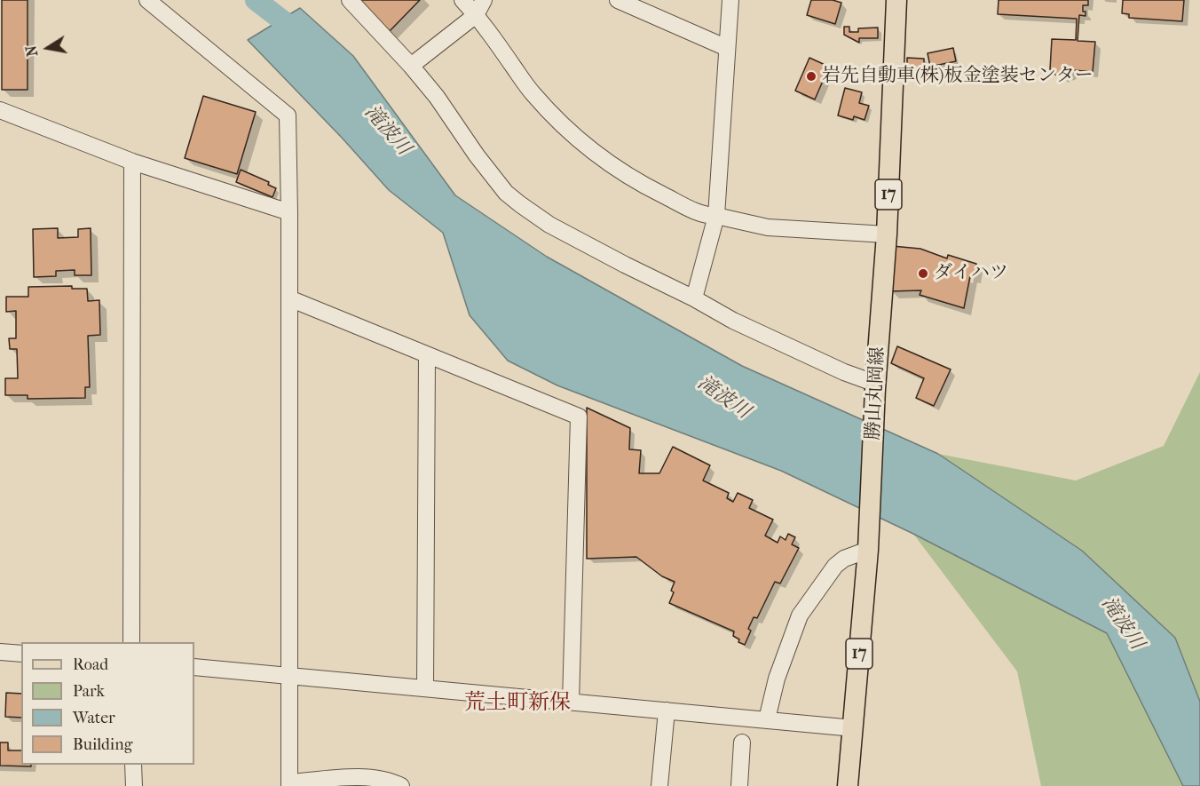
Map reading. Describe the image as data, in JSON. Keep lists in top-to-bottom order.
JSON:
{
  "streets": {
    "main road": ["17", "勝山丸岡線"]
  },
  "districts": ["荒土町新保"],
  "water": ["滝波川"],
  "places": ["岩先自動車(株)板金塗装センター", "ダイハツ"],
  "legend": [
    "Road",
    "Park",
    "Water",
    "Building"
  ],
  "north": "left"
}
